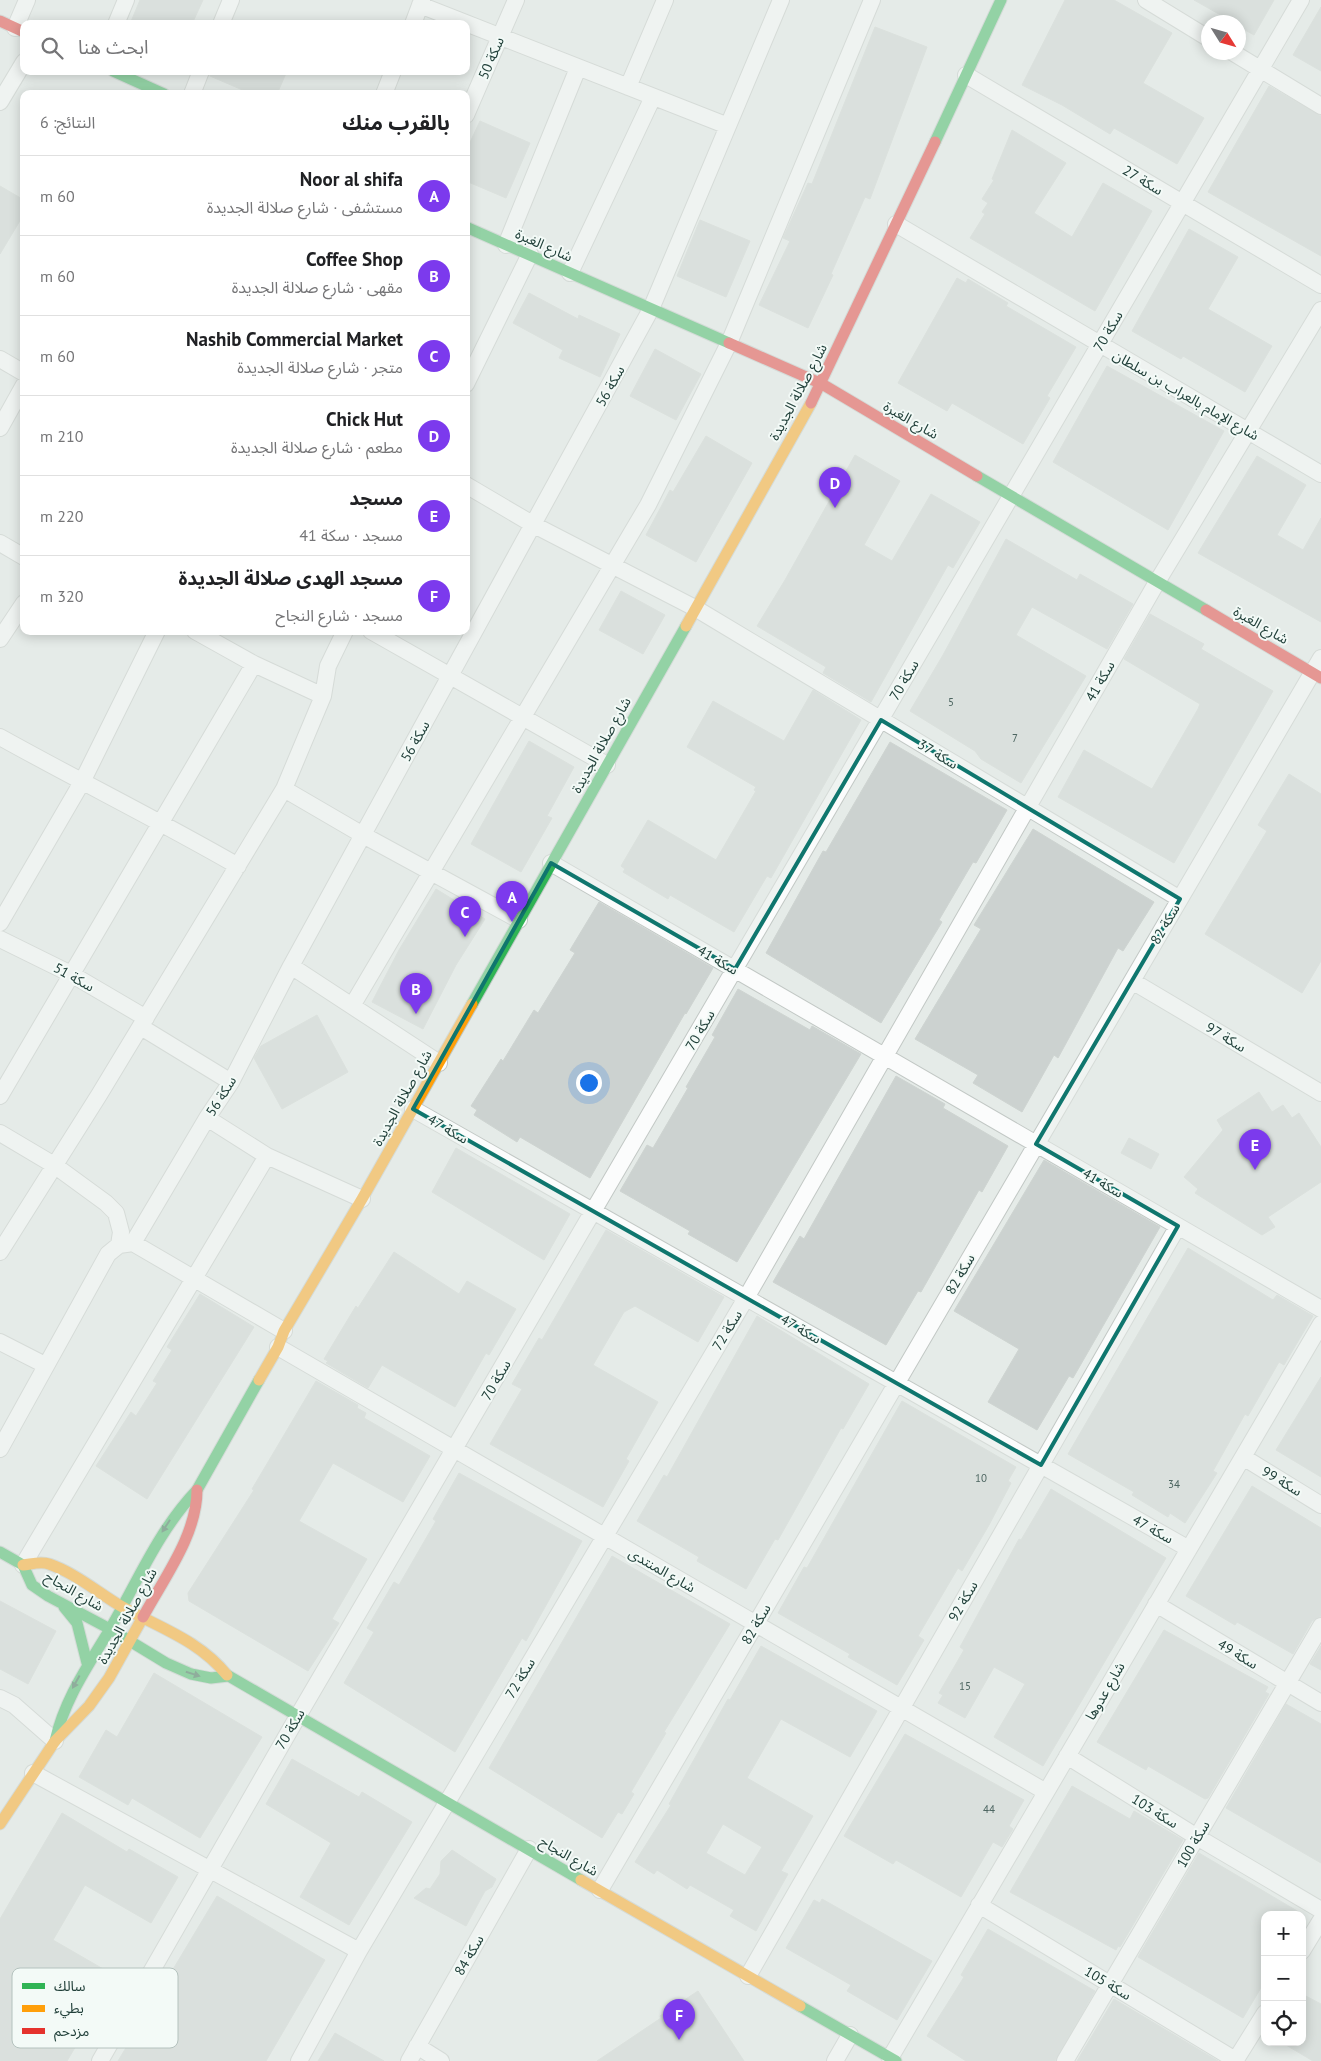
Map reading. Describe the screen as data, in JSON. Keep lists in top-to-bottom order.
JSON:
{
  "streets": {
    "street": [
      "سكة 50",
      "سكة 27",
      "شارع الغبرة",
      "سكة 70",
      "سكة 56",
      "شارع صلالة الجديدة",
      "شارع الإمام بالعراب بن سلطان",
      "سكة 41",
      "سكة 37",
      "سكة 82",
      "سكة 51",
      "سكة 97",
      "سكة 47",
      "سكة 72",
      "سكة 99",
      "شارع المنتدى",
      "شارع النجاح",
      "سكة 92",
      "سكة 49",
      "شارع عدوها",
      "سكة 103",
      "سكة 100",
      "سكة 84",
      "سكة 105"
    ]
  },
  "crossings": [
    ["سكة 27", "سكة 70"],
    ["سكة 27", "شارع صلالة الجديدة"],
    ["شارع الغبرة", "سكة 70"],
    ["شارع الغبرة", "سكة 56"],
    ["شارع الغبرة", "شارع صلالة الجديدة"],
    ["شارع الغبرة", "سكة 41"],
    ["شارع الغبرة", "سكة 82"],
    ["سكة 70", "شارع الإمام بالعراب بن سلطان"],
    ["سكة 70", "سكة 41"],
    ["سكة 70", "سكة 37"],
    ["سكة 70", "سكة 47"],
    ["سكة 70", "شارع المنتدى"],
    ["سكة 70", "شارع النجاح"],
    ["سكة 56", "سكة 37"],
    ["سكة 56", "سكة 51"],
    ["شارع صلالة الجديدة", "شارع الإمام بالعراب بن سلطان"],
    ["شارع صلالة الجديدة", "سكة 41"],
    ["شارع صلالة الجديدة", "سكة 37"],
    ["شارع صلالة الجديدة", "سكة 47"],
    ["شارع صلالة الجديدة", "شارع المنتدى"],
    ["شارع صلالة الجديدة", "شارع النجاح"],
    ["شارع الإمام بالعراب بن سلطان", "سكة 41"],
    ["سكة 41", "سكة 37"],
    ["سكة 41", "سكة 82"],
    ["سكة 41", "سكة 47"],
    ["سكة 41", "سكة 72"],
    ["سكة 41", "سكة 92"],
    ["سكة 37", "سكة 82"],
    ["سكة 82", "سكة 97"],
    ["سكة 82", "سكة 47"],
    ["سكة 82", "شارع المنتدى"],
    ["سكة 82", "شارع النجاح"],
    ["سكة 47", "سكة 72"],
    ["سكة 47", "سكة 92"],
    ["سكة 47", "شارع عدوها"],
    ["سكة 72", "شارع المنتدى"],
    ["سكة 72", "شارع النجاح"],
    ["سكة 99", "شارع عدوها"],
    ["شارع المنتدى", "سكة 92"],
    ["شارع المنتدى", "شارع عدوها"],
    ["شارع النجاح", "سكة 92"],
    ["شارع النجاح", "شارع عدوها"],
    ["شارع النجاح", "سكة 84"],
    ["سكة 49", "شارع عدوها"],
    ["سكة 49", "سكة 100"],
    ["شارع عدوها", "سكة 103"],
    ["شارع عدوها", "سكة 105"],
    ["سكة 103", "سكة 100"],
    ["سكة 100", "سكة 105"]
  ],
  "house_numbers": [
    "5",
    "7",
    "10",
    "34",
    "15",
    "44"
  ],
  "legend": ["سالك", "بطيء", "مزدحم"],
  "north": "bottom right",
  "page": {
    "search": "ابحث هنا",
    "heading": ["بالقرب منك", "النتائج: 6"],
    "list": [
      {
        "mark": "A",
        "name": "Noor al shifa",
        "note": "مستشفى · شارع صلالة الجديدة",
        "value": "60 m"
      },
      {
        "mark": "B",
        "name": "Coffee Shop",
        "note": "مقهى · شارع صلالة الجديدة",
        "value": "60 m"
      },
      {
        "mark": "C",
        "name": "Nashib Commercial Market",
        "note": "متجر · شارع صلالة الجديدة",
        "value": "60 m"
      },
      {
        "mark": "D",
        "name": "Chick Hut",
        "note": "مطعم · شارع صلالة الجديدة",
        "value": "210 m"
      },
      {
        "mark": "E",
        "name": "مسجد",
        "note": "مسجد · سكة 41",
        "value": "220 m"
      },
      {
        "mark": "F",
        "name": "مسجد الهدى صلالة الجديدة",
        "note": "مسجد · شارع النجاح",
        "value": "320 m"
      }
    ],
    "pins": [
      "D",
      "A",
      "C",
      "B",
      "E",
      "F"
    ],
    "map_buttons": ["+", "−"]
  }
}
